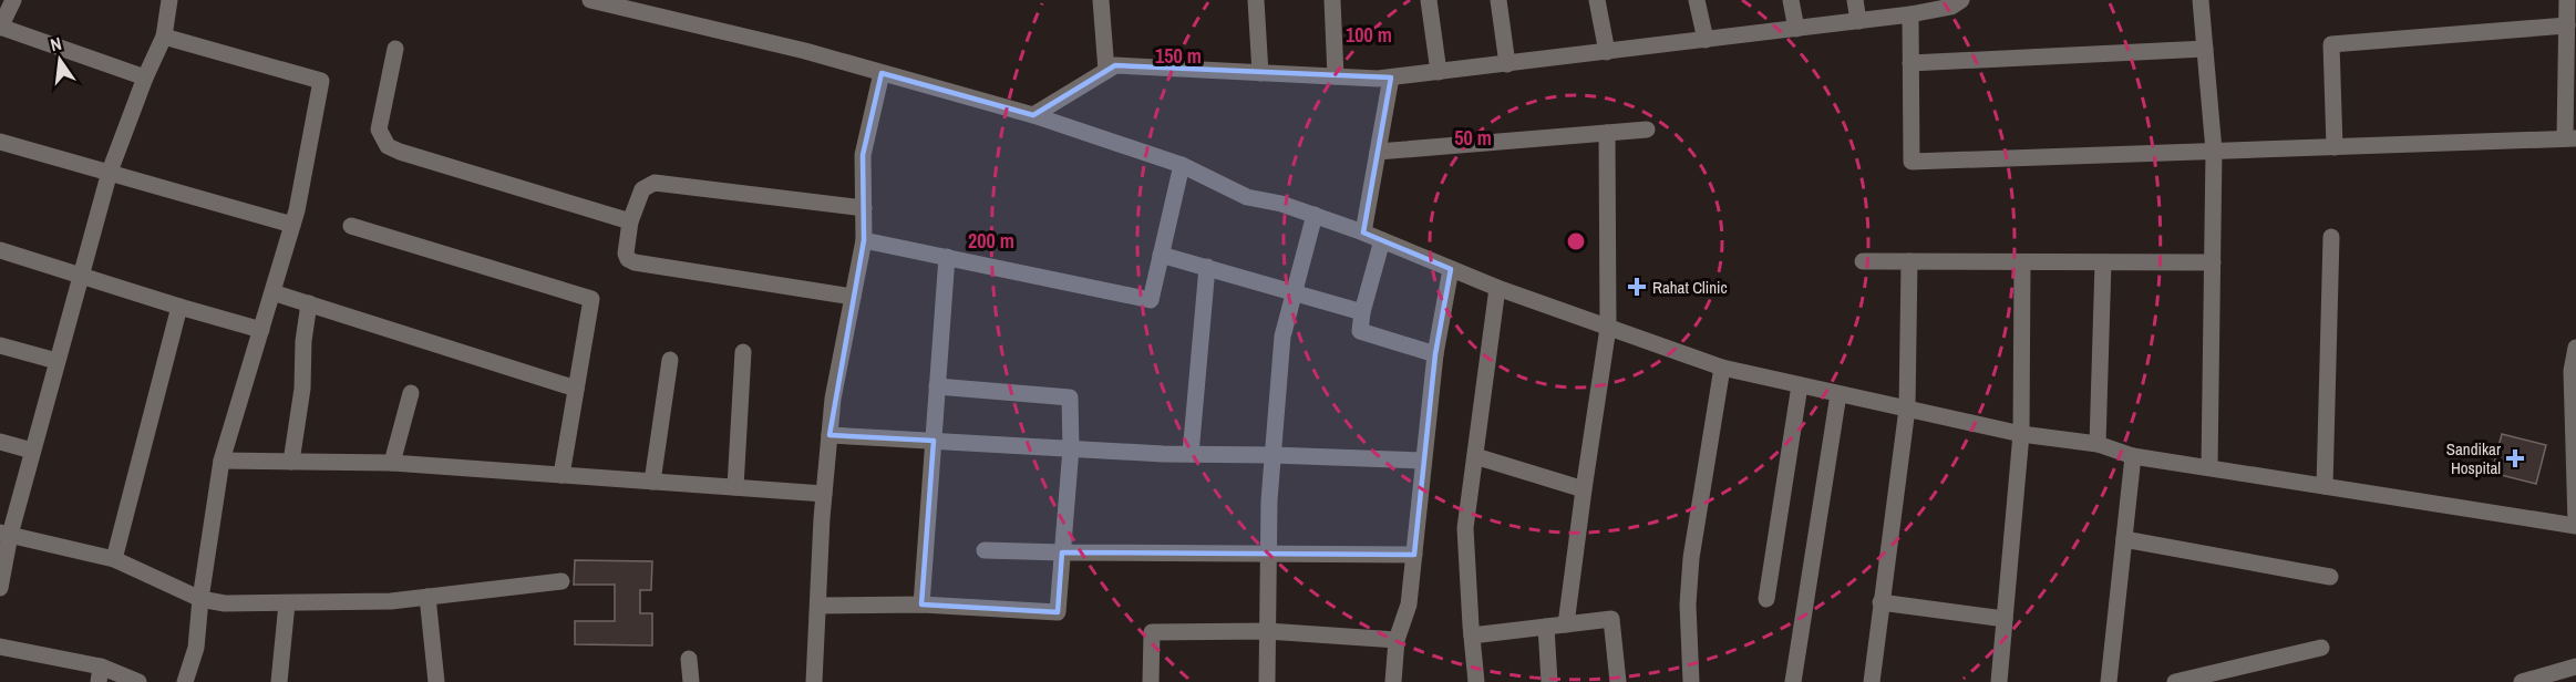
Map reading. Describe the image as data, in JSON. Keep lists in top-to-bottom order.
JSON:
{
  "places": {
    "health": ["Rahat Clinic", "Sandikar Hospital"]
  },
  "north": "top",
  "rings": [
    "100 m",
    "150 m",
    "50 m",
    "200 m"
  ]
}
